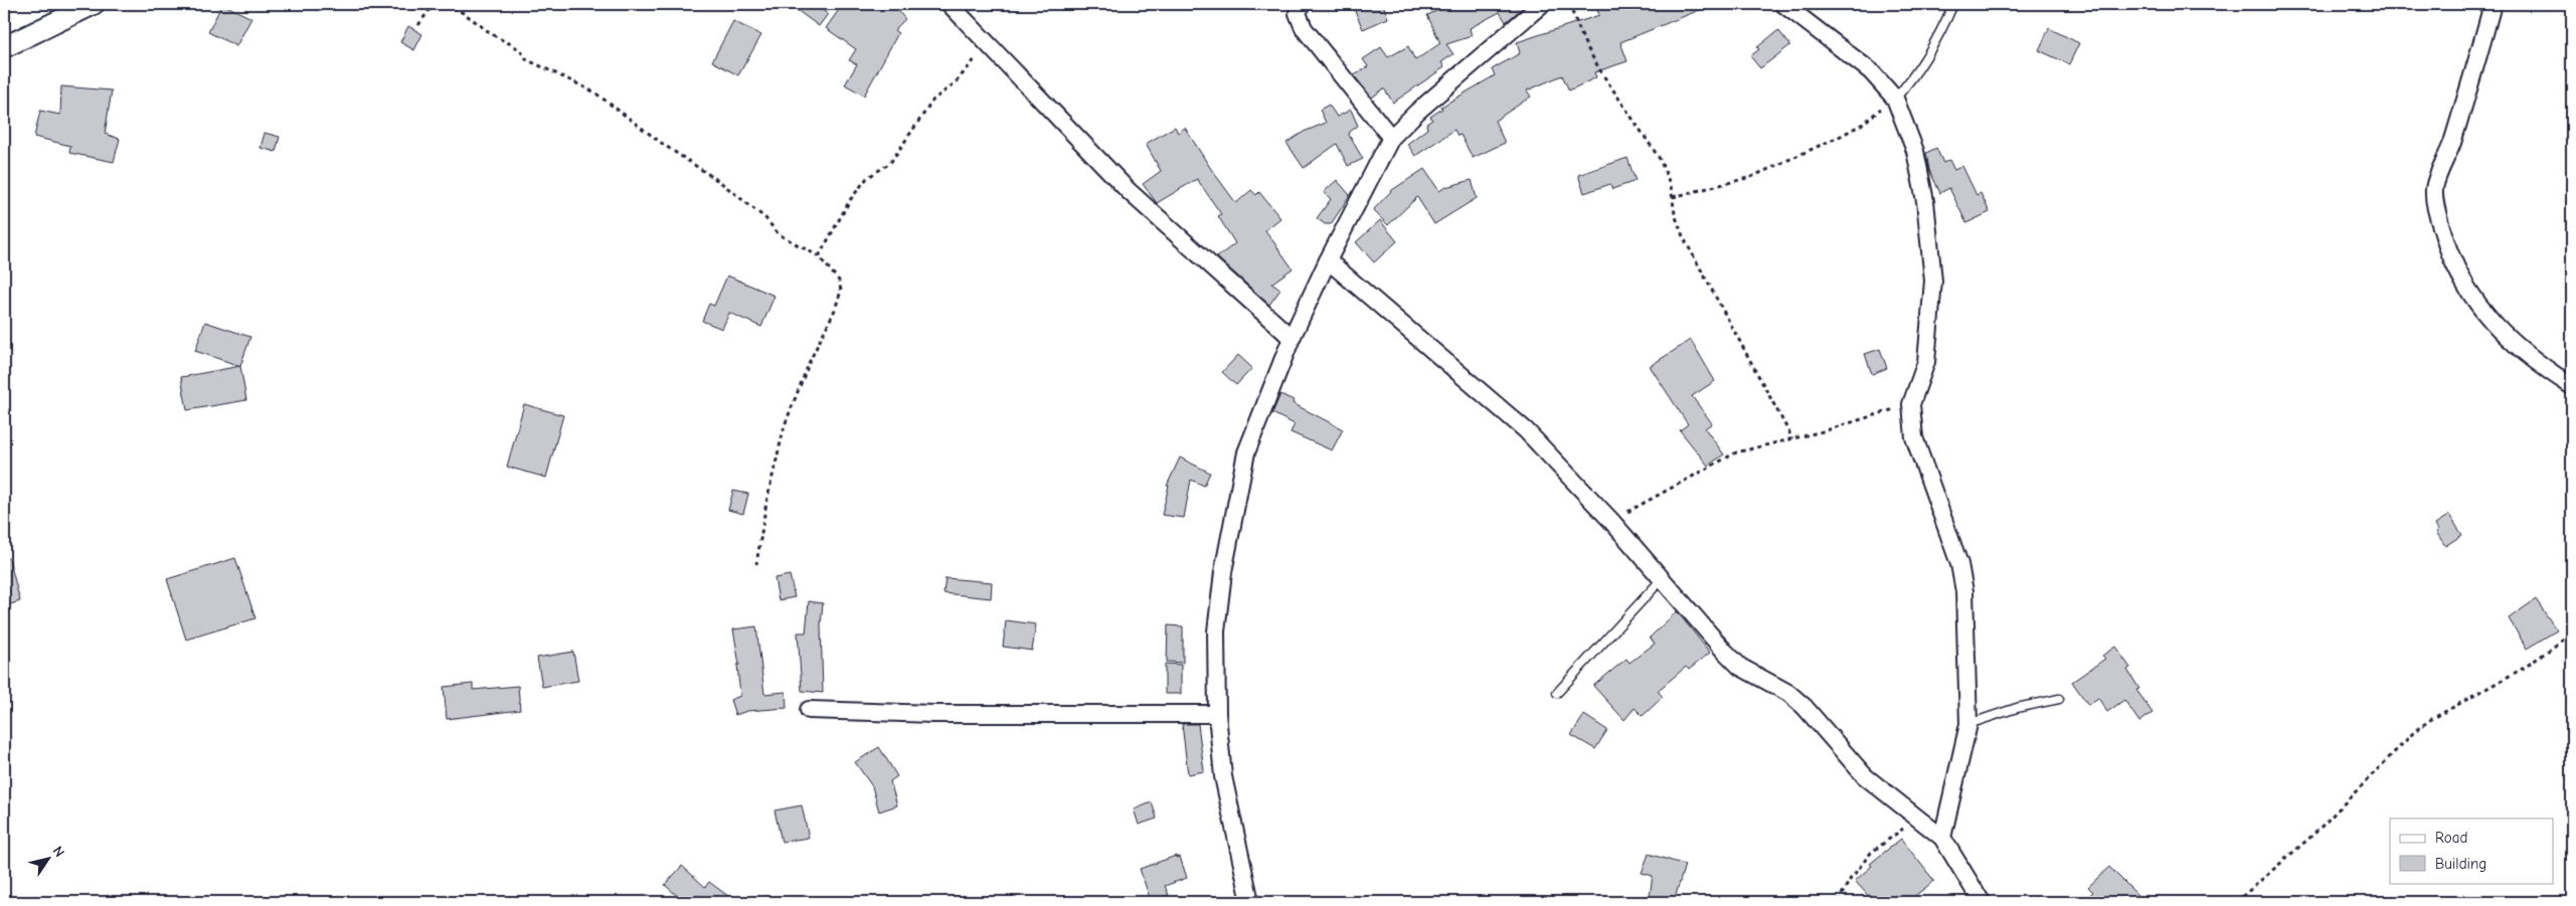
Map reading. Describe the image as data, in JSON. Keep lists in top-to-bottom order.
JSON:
{
  "legend": ["Road", "Building"],
  "north": "top right"
}
